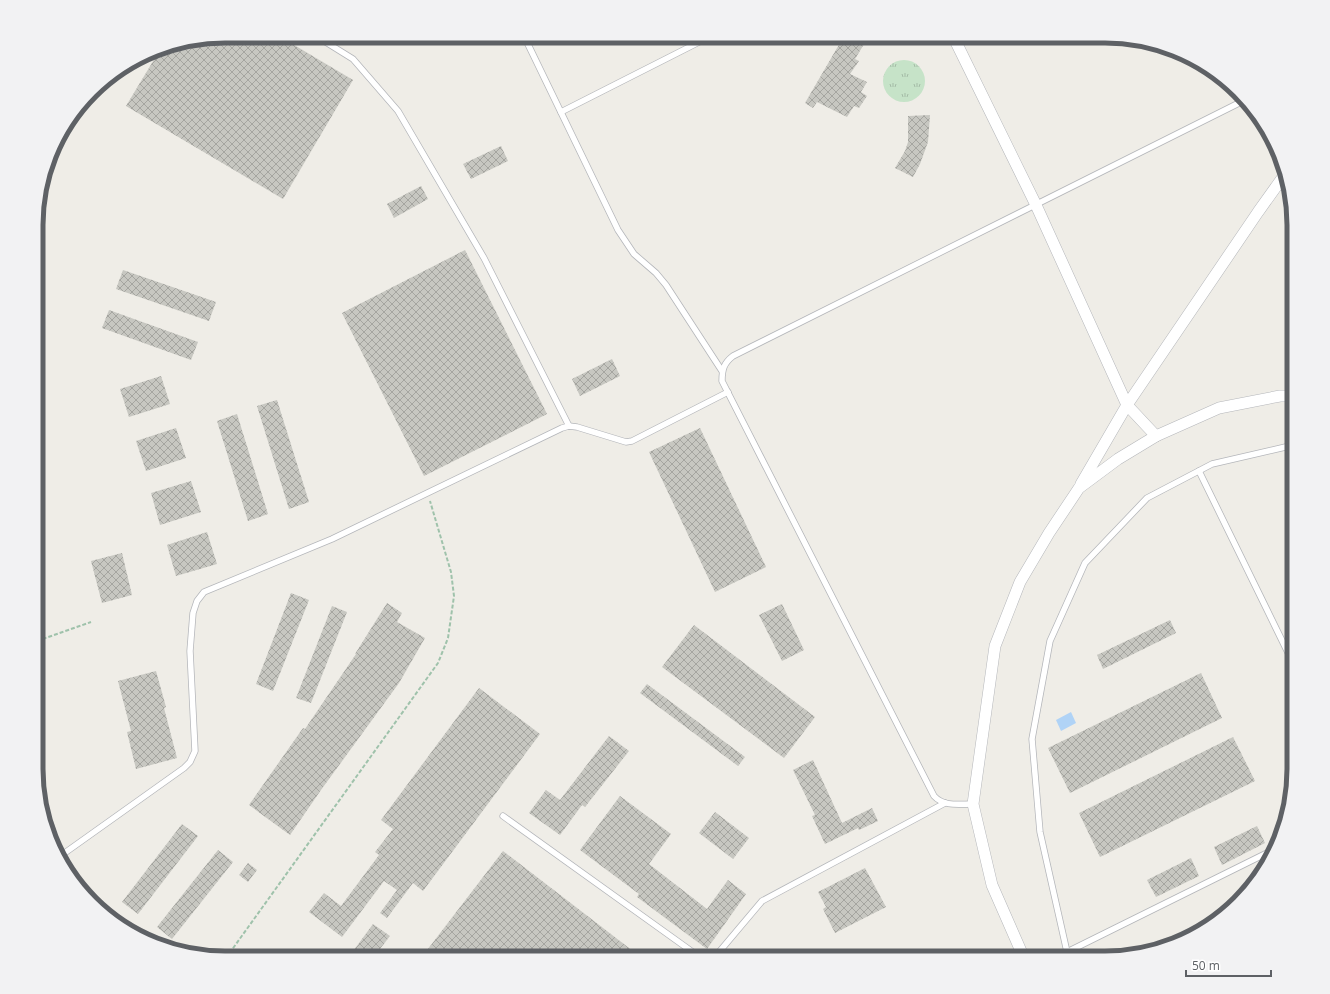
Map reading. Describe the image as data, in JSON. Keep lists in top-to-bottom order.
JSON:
{
  "scale_bar": "50 m"
}
